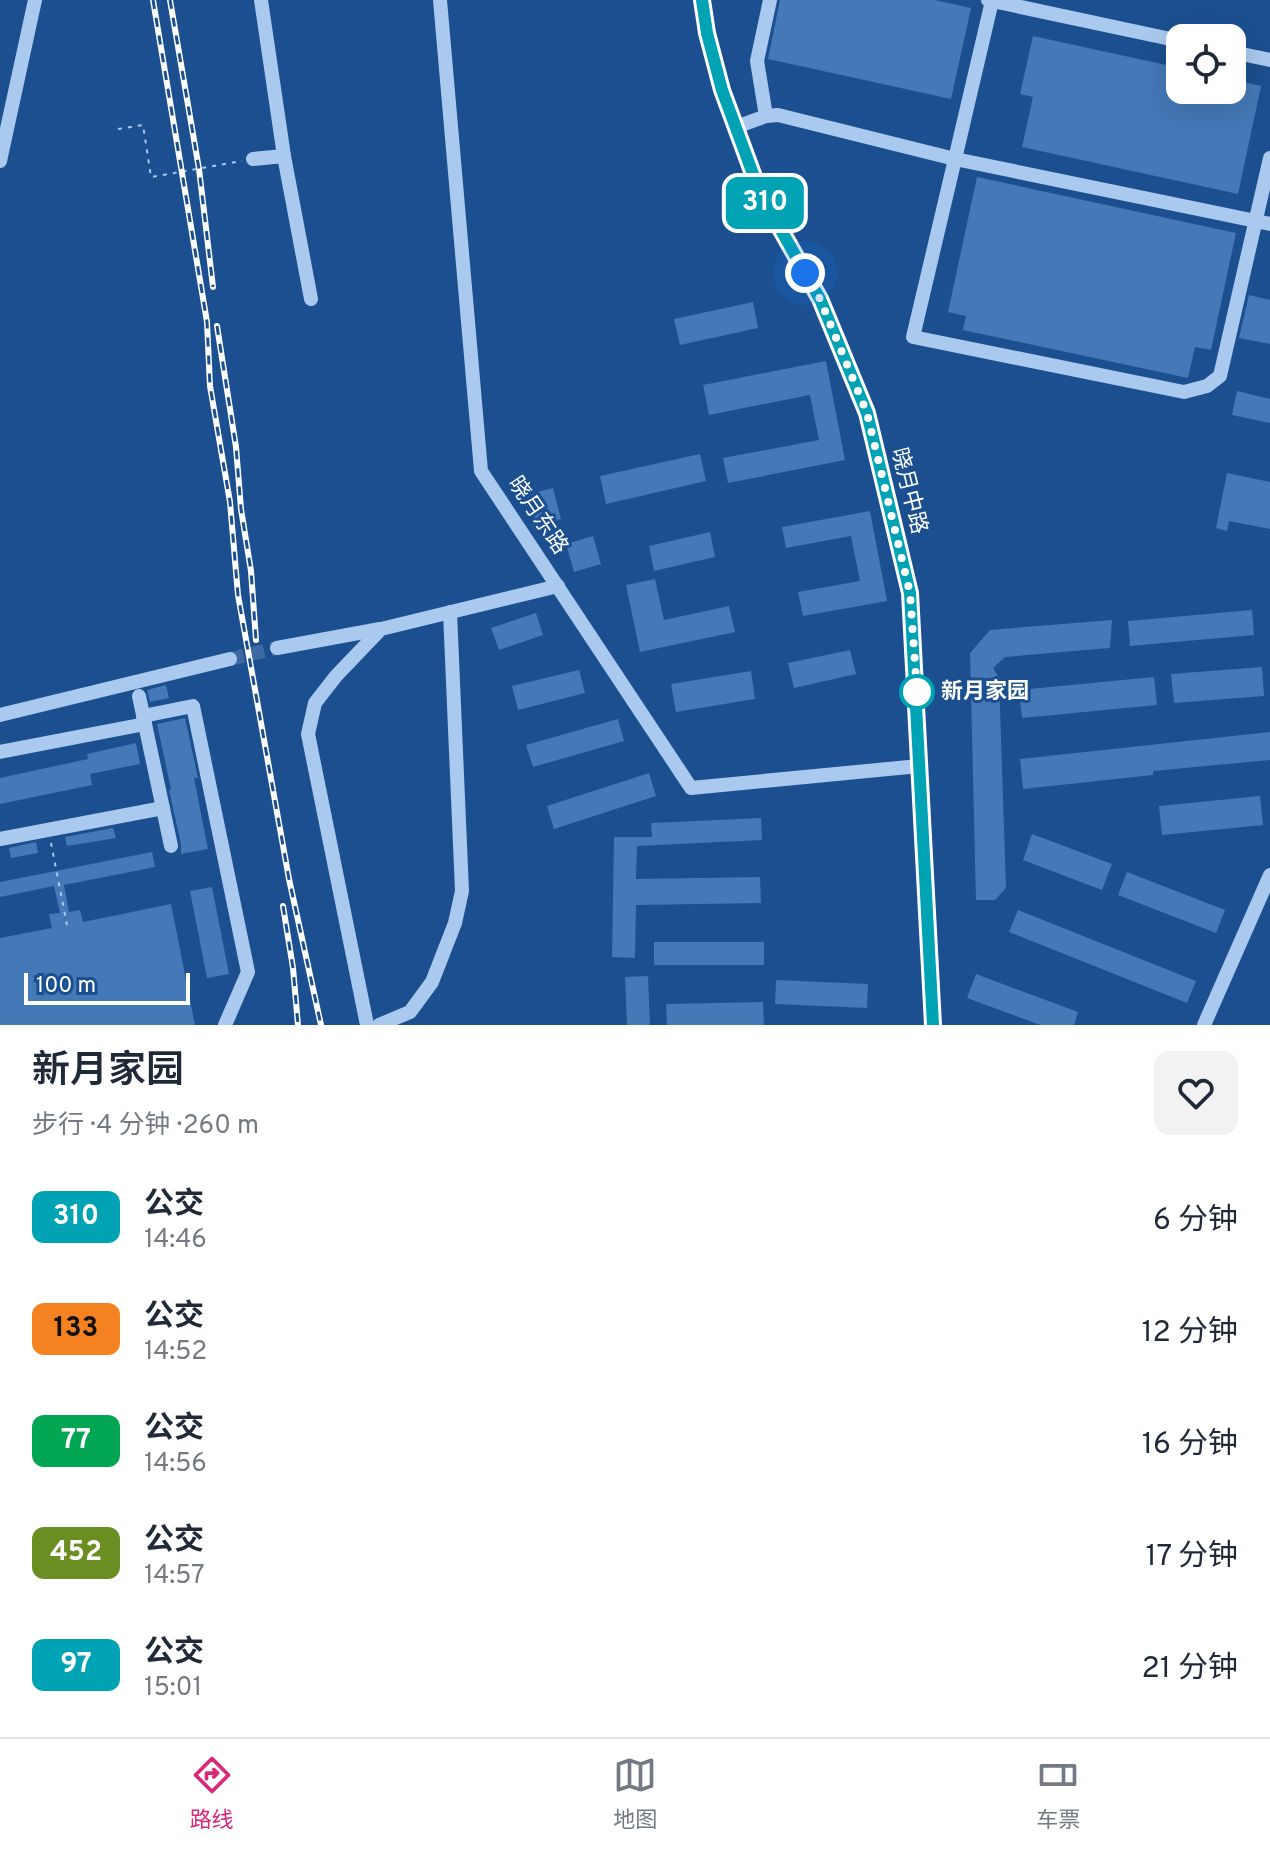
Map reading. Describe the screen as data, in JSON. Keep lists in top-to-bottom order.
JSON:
{
  "streets": {
    "street": ["晓月中路", "晓月东路"]
  },
  "crossings": [
    ["晓月中路", "晓月东路"]
  ],
  "places": ["新月家园"],
  "lines": ["bus line 310"],
  "scale_bar": "100 m",
  "page": {
    "on_map": "310",
    "scale": "100 m",
    "heading": ["新月家园", "步行 · 4 分钟 · 260 m"],
    "list": [
      {
        "mark": "310",
        "name": "公交",
        "note": "14:46",
        "value": "6 分钟"
      },
      {
        "mark": "133",
        "name": "公交",
        "note": "14:52",
        "value": "12 分钟"
      },
      {
        "mark": "77",
        "name": "公交",
        "note": "14:56",
        "value": "16 分钟"
      },
      {
        "mark": "452",
        "name": "公交",
        "note": "14:57",
        "value": "17 分钟"
      },
      {
        "mark": "97",
        "name": "公交",
        "note": "15:01",
        "value": "21 分钟"
      }
    ],
    "tabs": ["路线", "地图", "车票"]
  }
}
